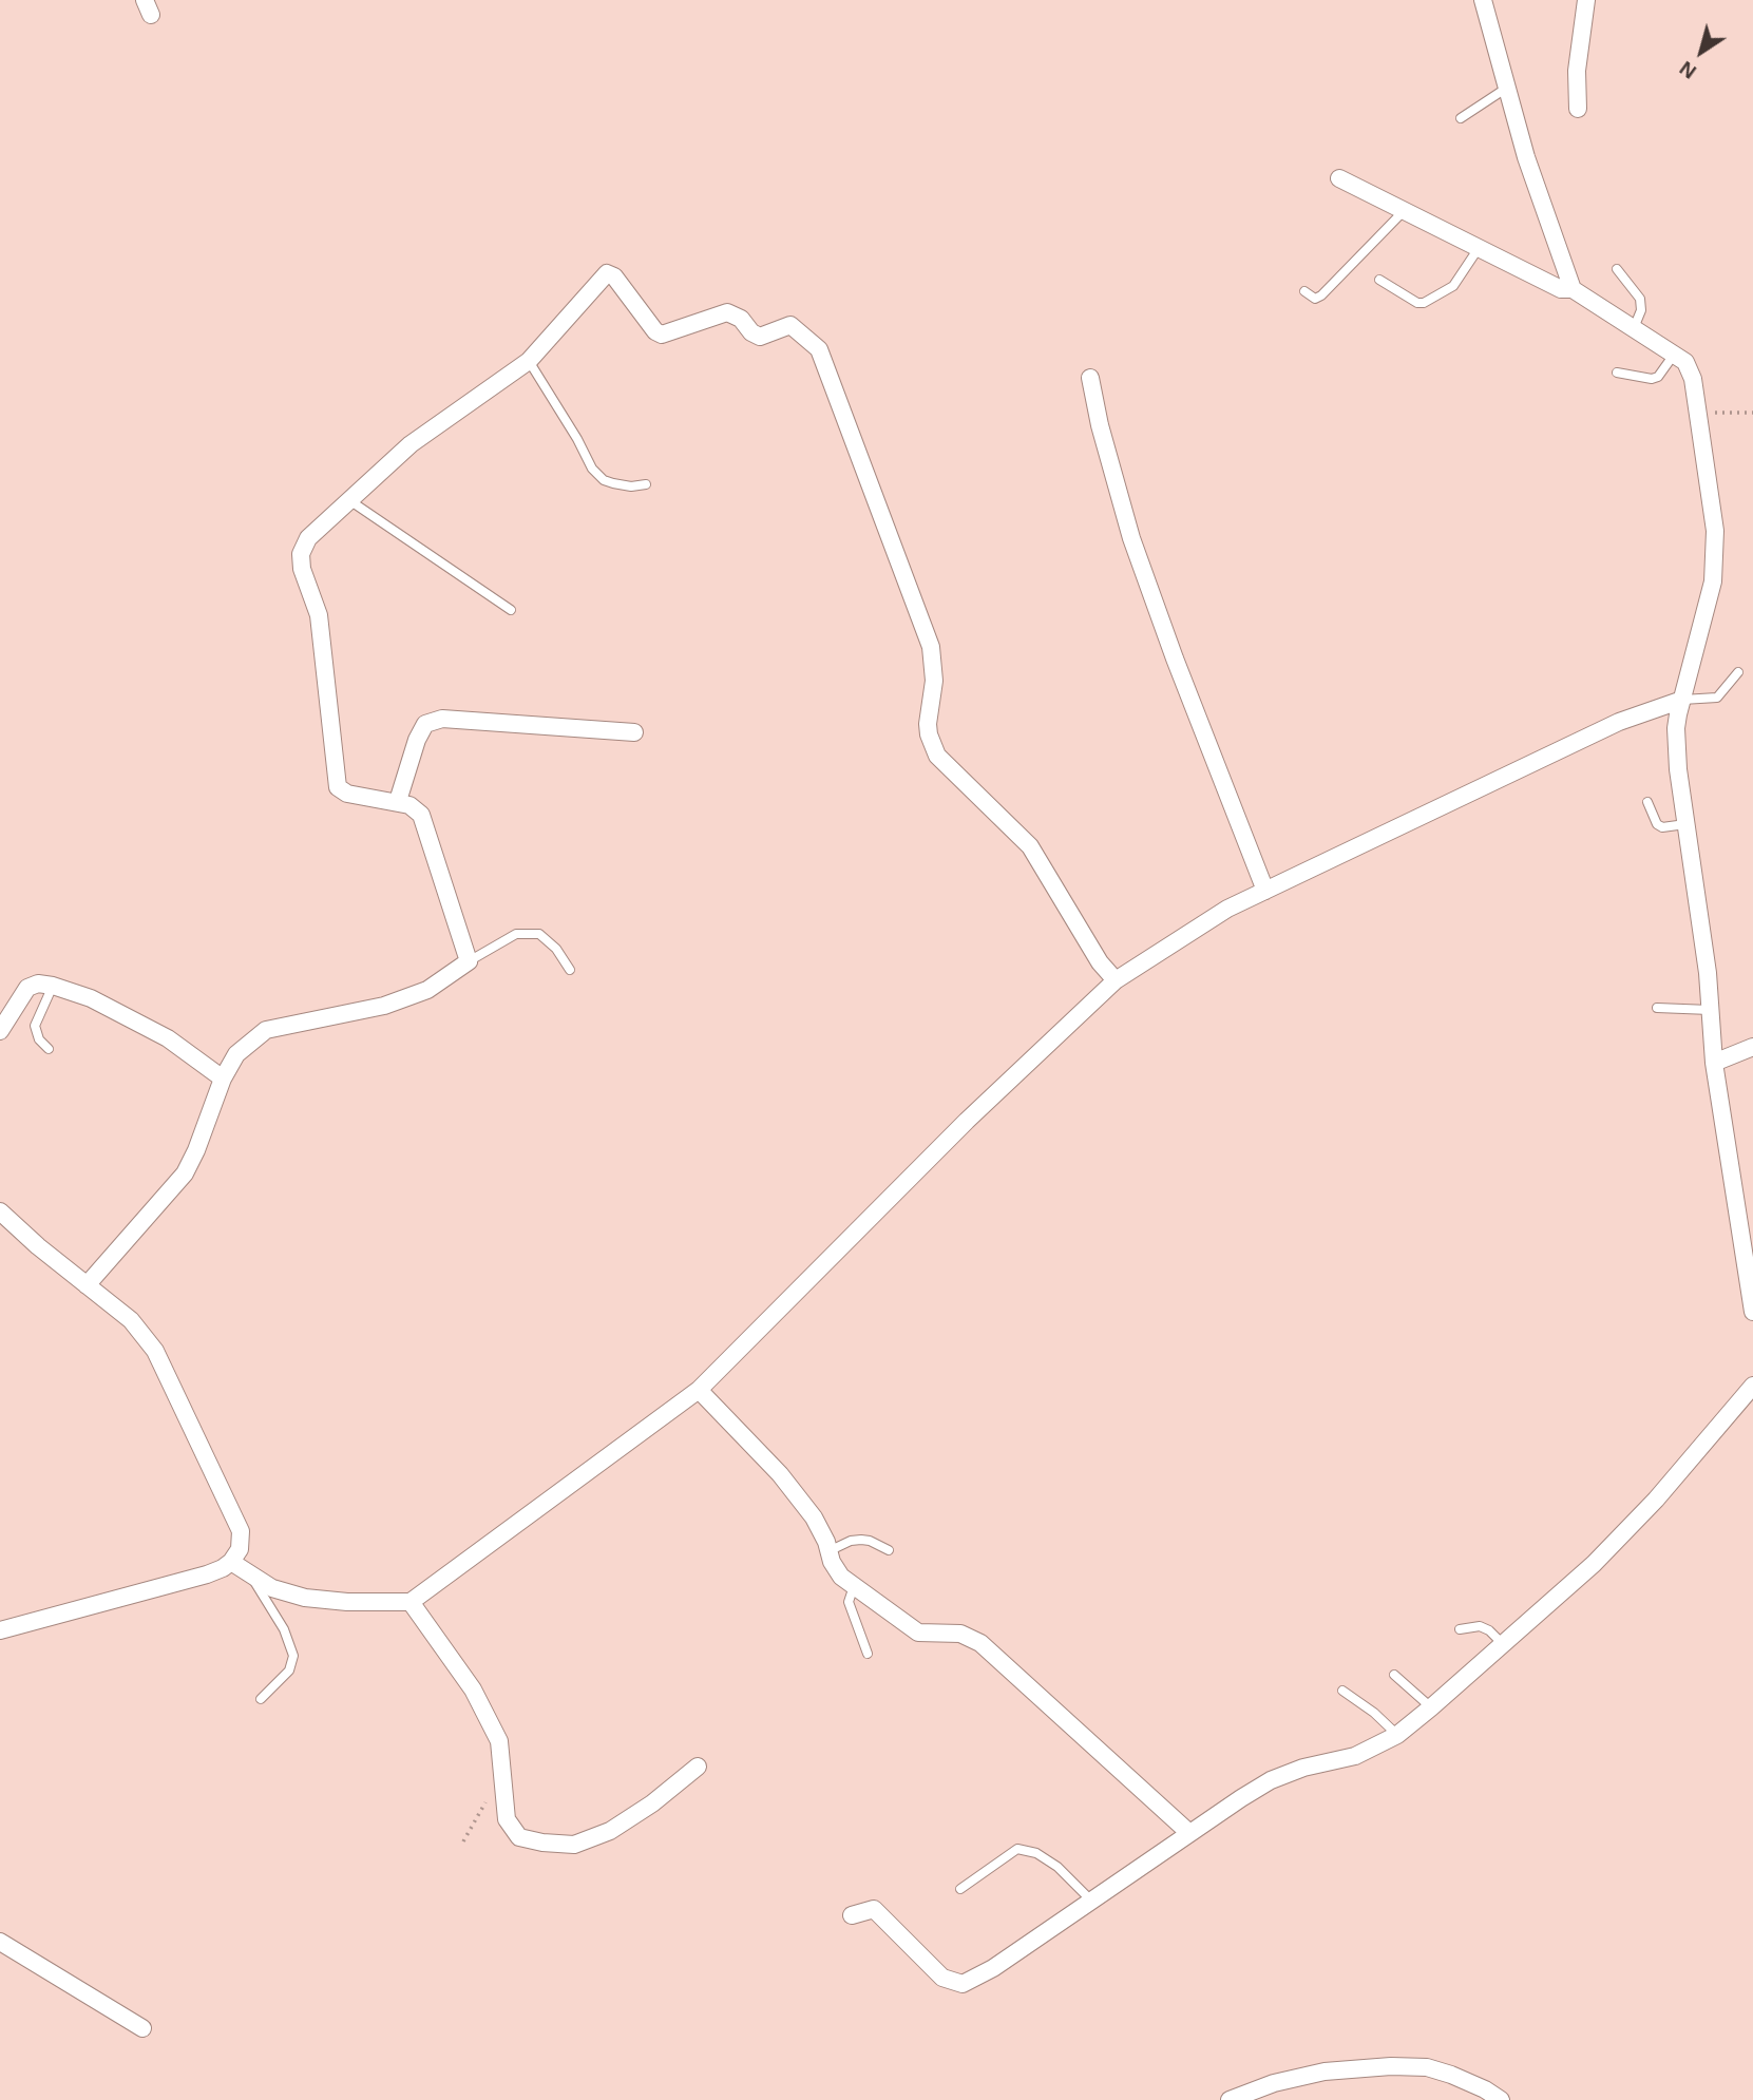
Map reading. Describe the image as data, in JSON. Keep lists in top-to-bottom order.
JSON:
{
  "north": "bottom left"
}
